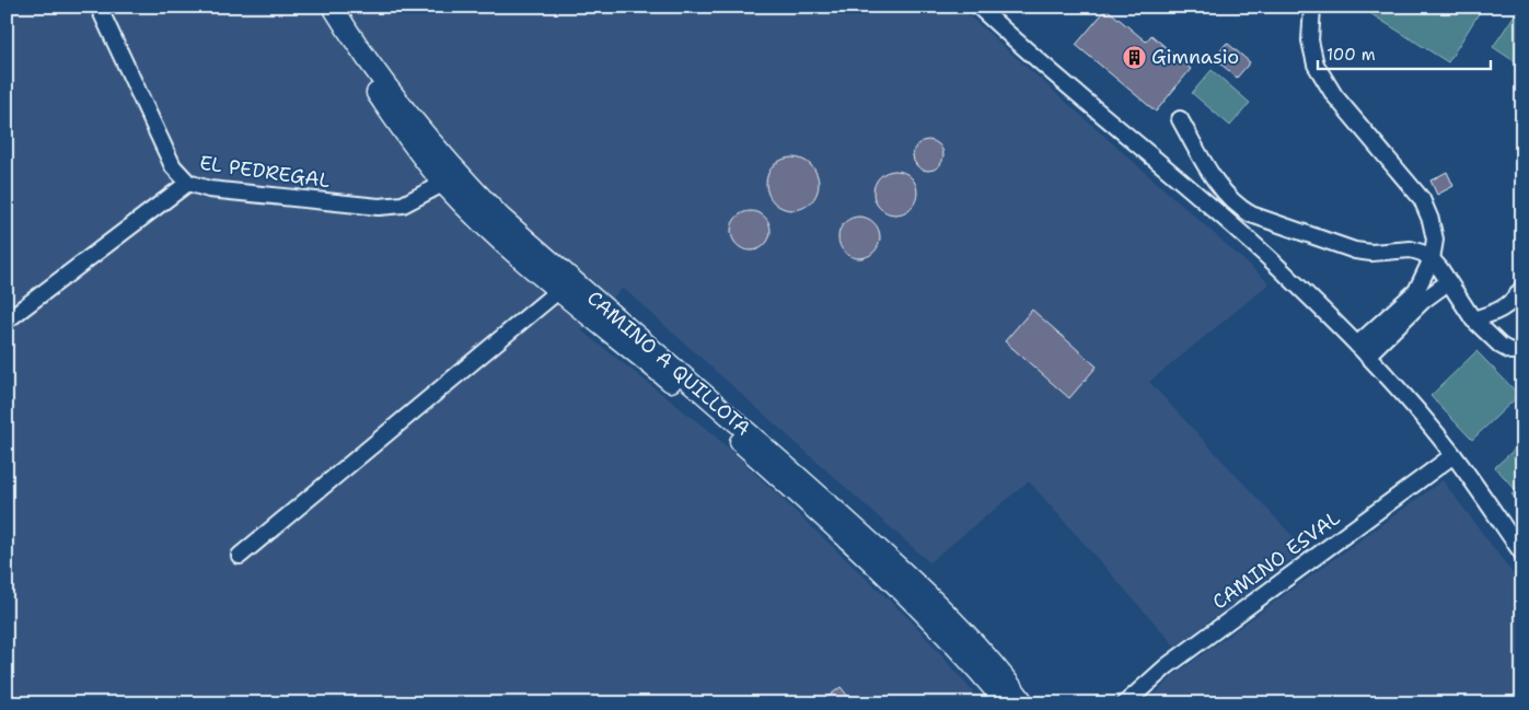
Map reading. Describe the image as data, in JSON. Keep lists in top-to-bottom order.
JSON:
{
  "streets": {
    "main road": ["CAMINO A QUILLOTA"],
    "street": ["EL PEDREGAL", "CAMINO ESVAL"]
  },
  "crossings": [
    ["EL PEDREGAL", "CAMINO A QUILLOTA"]
  ],
  "places": {
    "building": ["Gimnasio"]
  },
  "scale_bar": "100 m"
}
